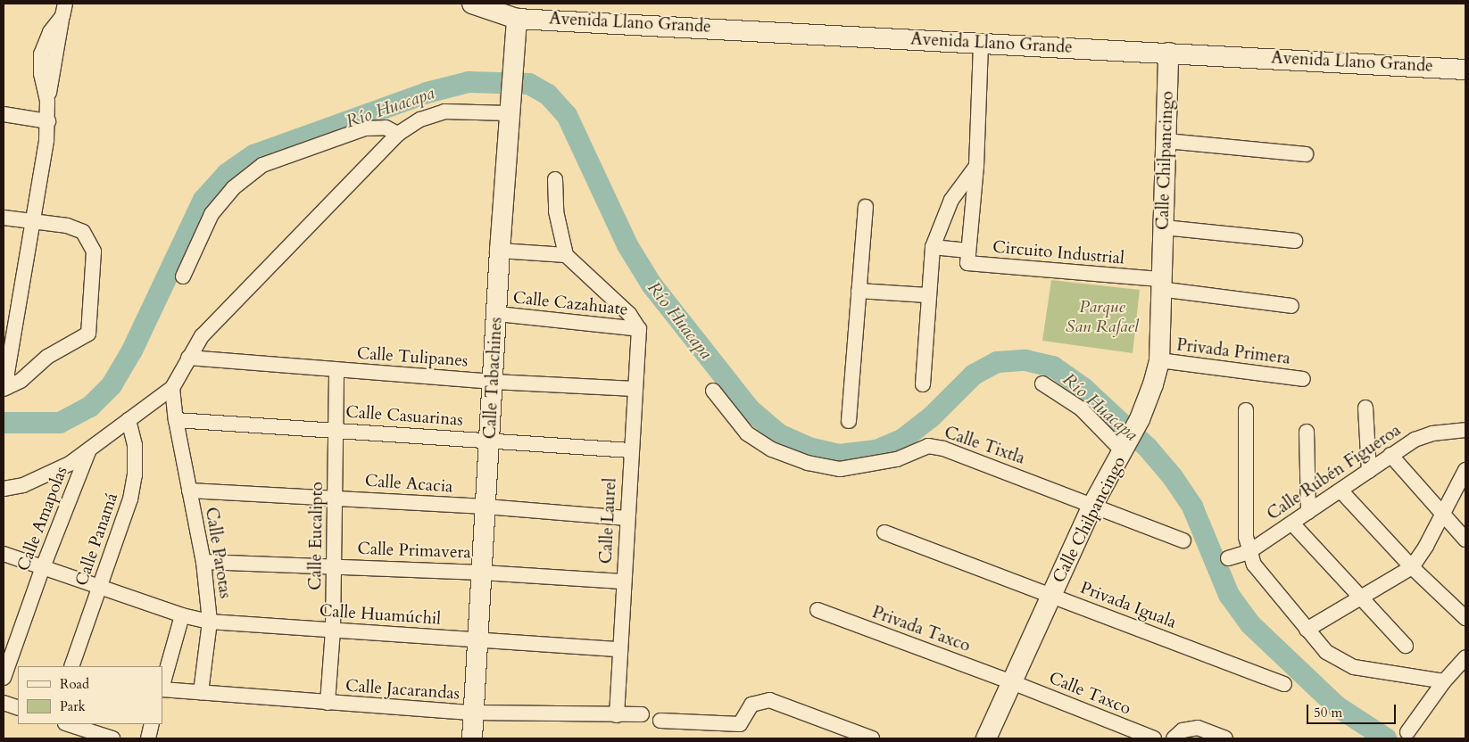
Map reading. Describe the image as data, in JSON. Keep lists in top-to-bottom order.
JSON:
{
  "streets": {
    "street": [
      "Avenida Llano Grande",
      "Calle Chilpancingo",
      "Circuito Industrial",
      "Calle Cazahuate",
      "Privada Primera",
      "Calle Tulipanes",
      "Calle Tabachines",
      "Calle Casuarinas",
      "Calle Tixtla",
      "Calle Rubén Figueroa",
      "Calle Acacia",
      "Calle Amapolas",
      "Calle Laurel",
      "Calle Eucalipto",
      "Calle Panamá",
      "Calle Primavera",
      "Calle Parotas",
      "Privada Iguala",
      "Calle Huamúchil",
      "Privada Taxco",
      "Calle Jacarandas",
      "Calle Taxco"
    ]
  },
  "crossings": [
    ["Avenida Llano Grande", "Calle Chilpancingo"],
    ["Avenida Llano Grande", "Circuito Industrial"],
    ["Avenida Llano Grande", "Calle Tabachines"],
    ["Calle Chilpancingo", "Circuito Industrial"],
    ["Calle Chilpancingo", "Privada Primera"],
    ["Calle Chilpancingo", "Calle Tixtla"],
    ["Calle Chilpancingo", "Privada Iguala"],
    ["Calle Chilpancingo", "Privada Taxco"],
    ["Calle Chilpancingo", "Calle Taxco"],
    ["Calle Cazahuate", "Calle Tabachines"],
    ["Calle Cazahuate", "Calle Laurel"],
    ["Calle Tulipanes", "Calle Tabachines"],
    ["Calle Tulipanes", "Calle Laurel"],
    ["Calle Tulipanes", "Calle Eucalipto"],
    ["Calle Tabachines", "Calle Casuarinas"],
    ["Calle Tabachines", "Calle Acacia"],
    ["Calle Tabachines", "Calle Primavera"],
    ["Calle Tabachines", "Calle Huamúchil"],
    ["Calle Tabachines", "Calle Jacarandas"],
    ["Calle Casuarinas", "Calle Laurel"],
    ["Calle Casuarinas", "Calle Eucalipto"],
    ["Calle Casuarinas", "Calle Parotas"],
    ["Calle Acacia", "Calle Laurel"],
    ["Calle Acacia", "Calle Eucalipto"],
    ["Calle Acacia", "Calle Parotas"],
    ["Calle Amapolas", "Calle Parotas"],
    ["Calle Laurel", "Calle Primavera"],
    ["Calle Laurel", "Calle Huamúchil"],
    ["Calle Laurel", "Calle Jacarandas"],
    ["Calle Eucalipto", "Calle Primavera"],
    ["Calle Eucalipto", "Calle Huamúchil"],
    ["Calle Eucalipto", "Calle Jacarandas"],
    ["Calle Panamá", "Calle Parotas"],
    ["Calle Primavera", "Calle Parotas"],
    ["Calle Parotas", "Calle Huamúchil"],
    ["Privada Taxco", "Calle Taxco"]
  ],
  "water": ["Río Huacapa"],
  "parks": ["Parque San Rafael"],
  "legend": ["Road", "Park"],
  "scale_bar": "50 m"
}
